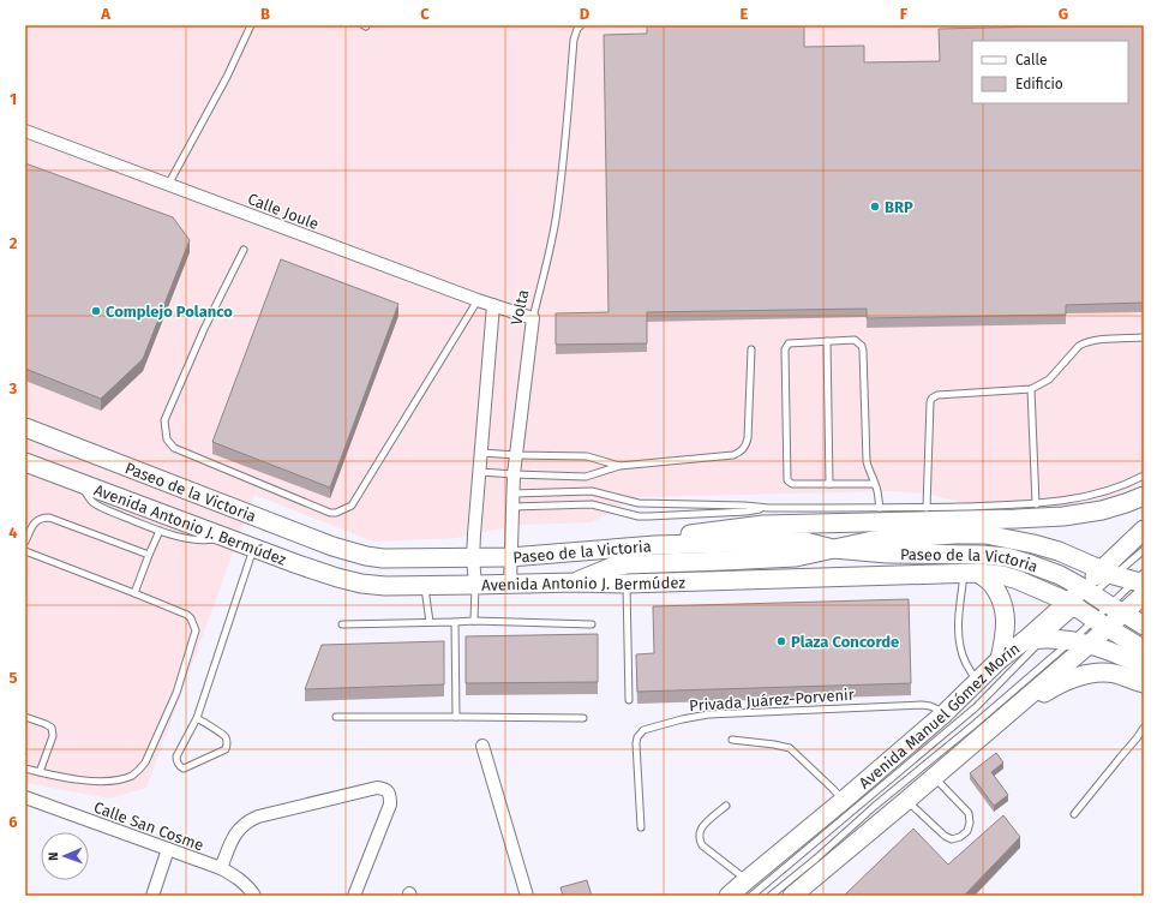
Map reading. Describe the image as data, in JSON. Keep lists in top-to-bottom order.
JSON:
{
  "streets": {
    "main road": ["Paseo de la Victoria", "Avenida Antonio J. Bermúdez", "Avenida Manuel Gómez Morín"],
    "street": ["Calle Joule", "Volta", "Calle San Cosme"],
    "lane": ["Privada Juárez-Porvenir"]
  },
  "crossings": [
    ["Calle Joule", "Volta"],
    ["Volta", "Paseo de la Victoria"],
    ["Volta", "Avenida Antonio J. Bermúdez"],
    ["Paseo de la Victoria", "Avenida Antonio J. Bermúdez"],
    ["Paseo de la Victoria", "Avenida Manuel Gómez Morín"],
    ["Avenida Antonio J. Bermúdez", "Avenida Manuel Gómez Morín"],
    ["Privada Juárez-Porvenir", "Avenida Manuel Gómez Morín"]
  ],
  "places": ["BRP", "Complejo Polanco", "Plaza Concorde"],
  "legend": ["Calle", "Edificio"],
  "north": "left",
  "grid": {
    "columns": [
      "A",
      "B",
      "C",
      "D",
      "E",
      "F",
      "G"
    ],
    "rows": [
      "1",
      "2",
      "3",
      "4",
      "5",
      "6"
    ]
  }
}
